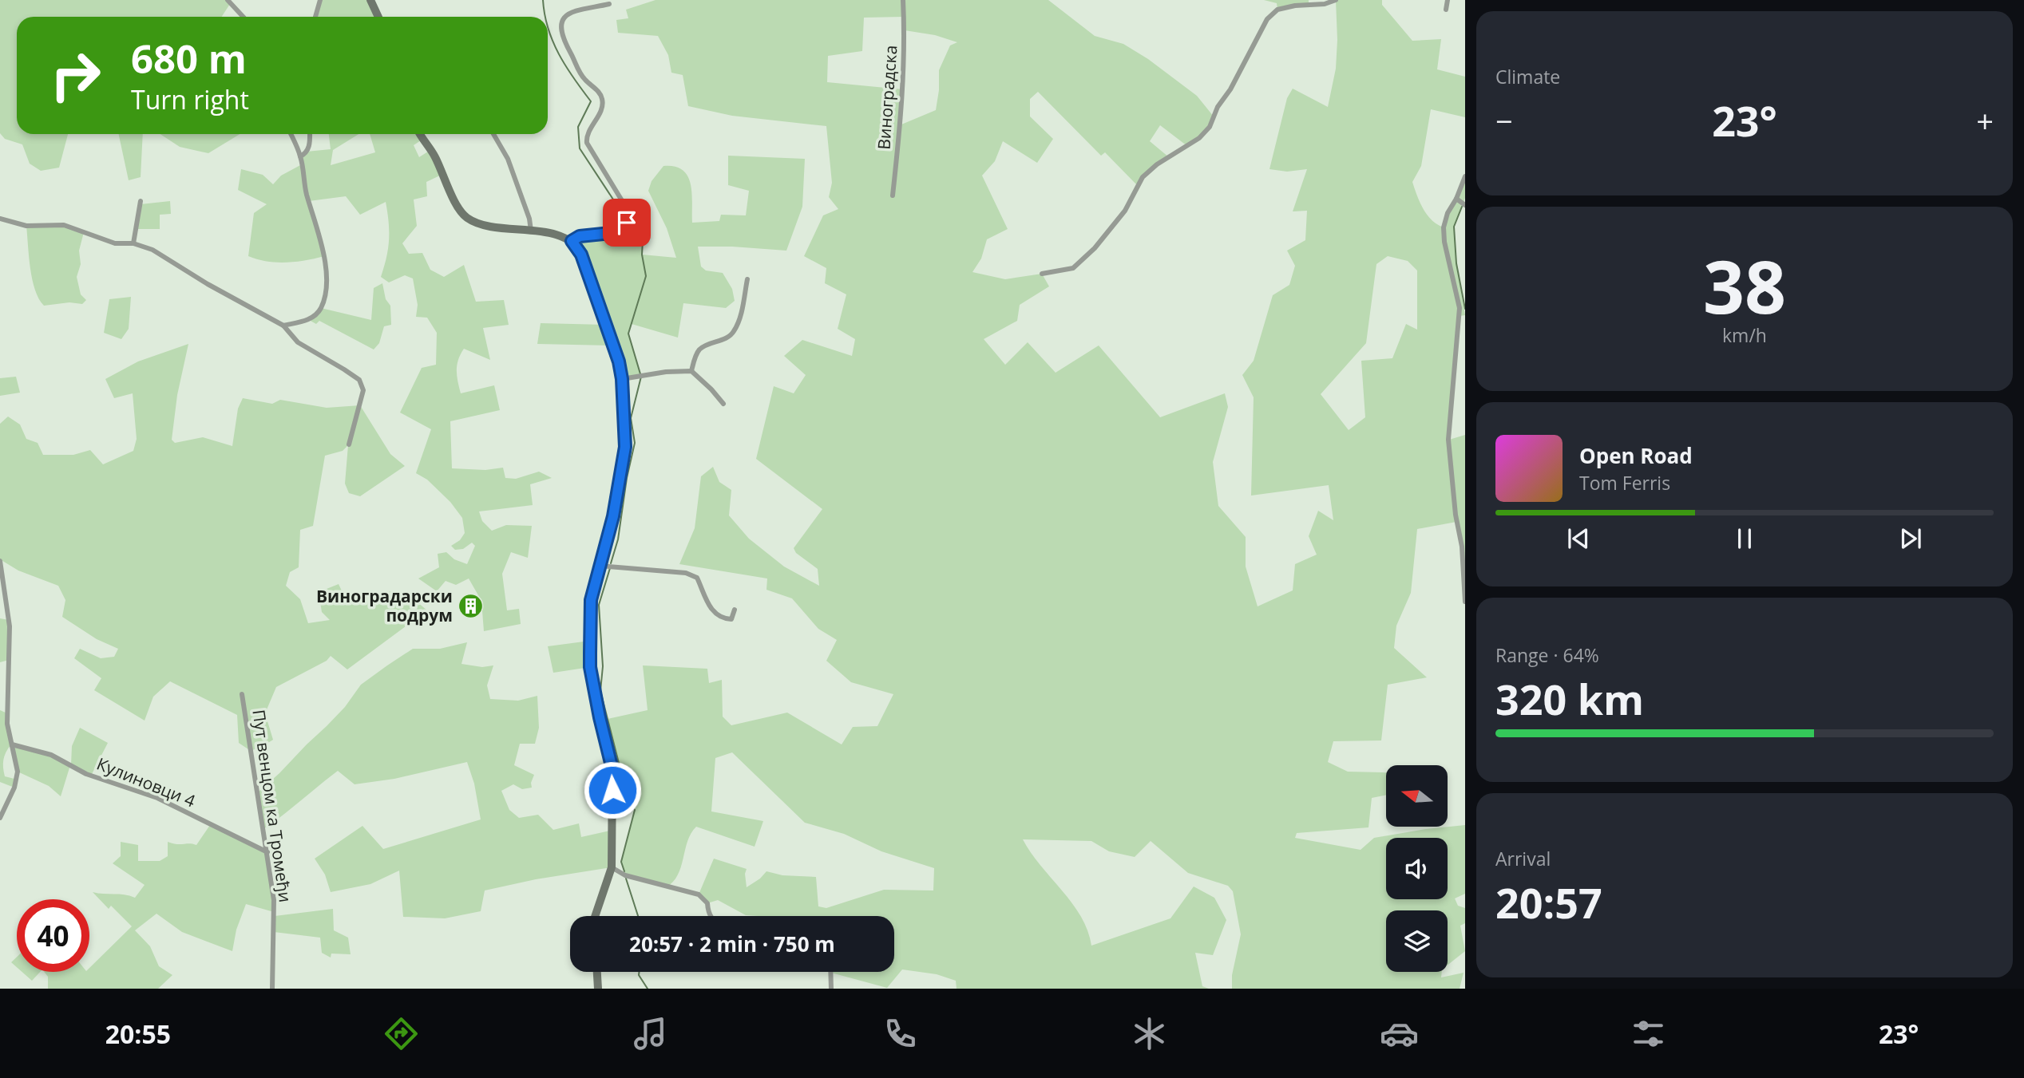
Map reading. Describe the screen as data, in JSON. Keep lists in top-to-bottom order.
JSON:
{
  "streets": {
    "street": ["Виноградска", "Кулиновци 4", "Пут венцом ка Тромеђи"]
  },
  "crossings": [
    ["Кулиновци 4", "Пут венцом ка Тромеђи"]
  ],
  "places": {
    "building": ["Виноградарски подрум"]
  },
  "north": "left",
  "page": {
    "tile": [
      "Climate",
      ["38", "km/h"],
      ["Range · 64%", "320 km"],
      ["Arrival", "20:57"]
    ],
    "turn": ["680 m", "Turn right"],
    "heat": ["−", "23°", "+"],
    "song": ["Open Road", "Tom Ferris"],
    "limit": "40",
    "trip": "20:57 · 2 min · 750 m",
    "tabs": ["20:55", "23°"]
  }
}
